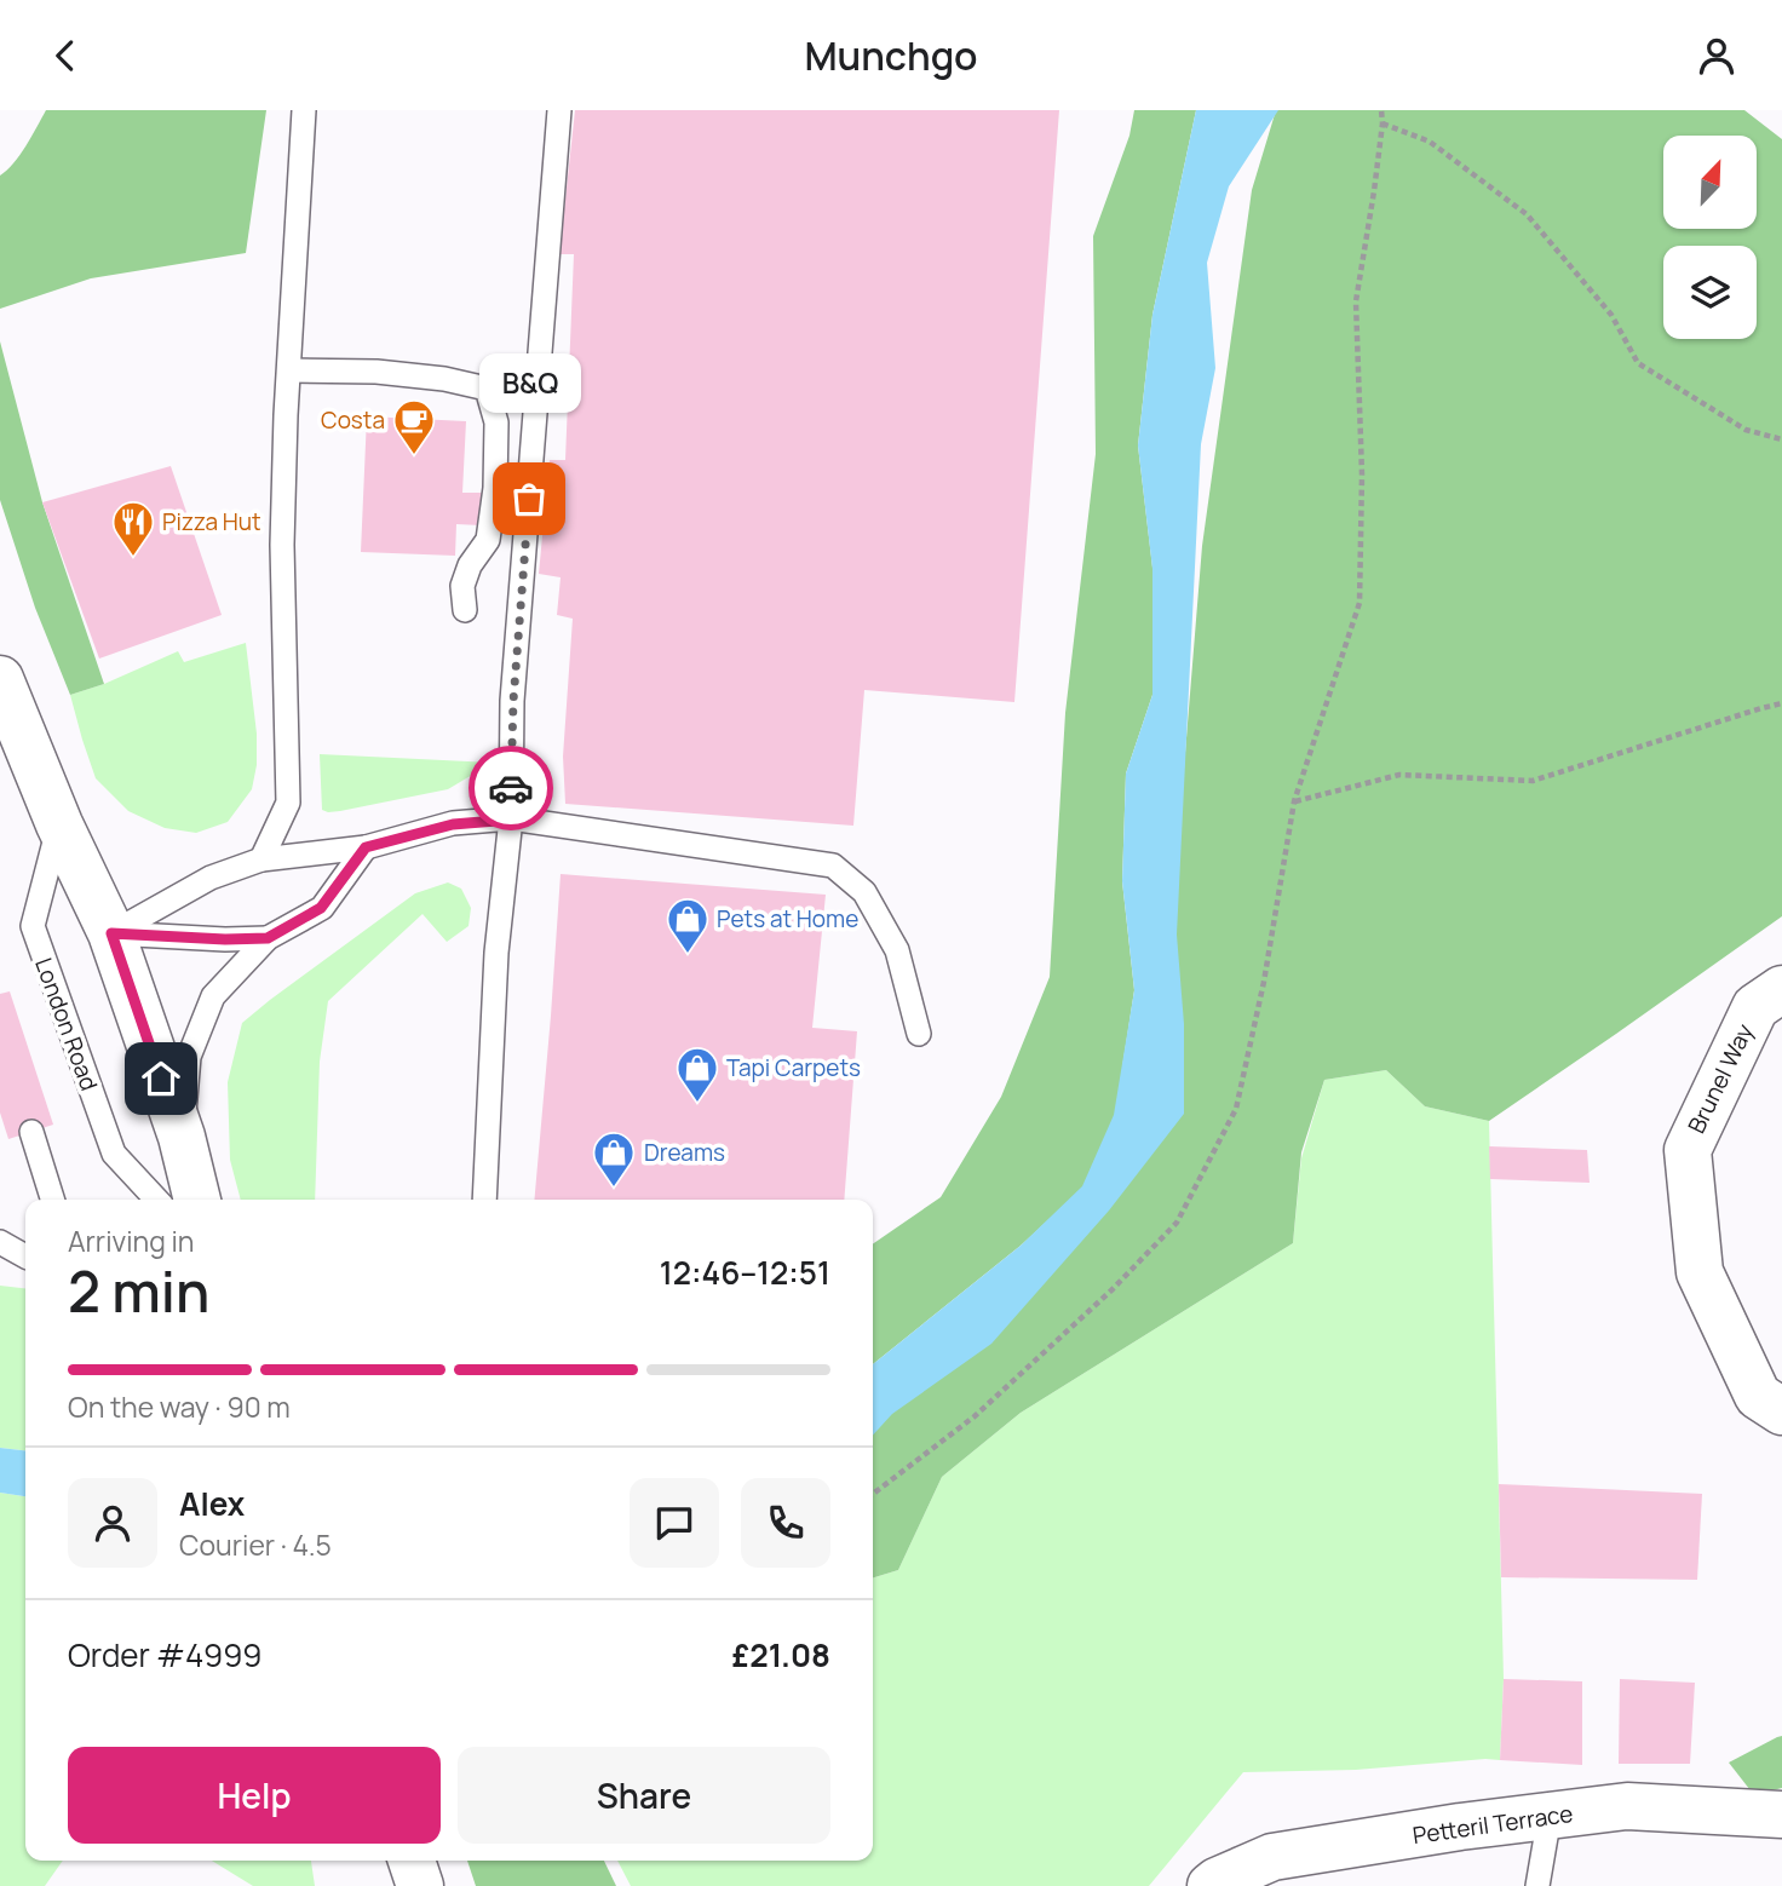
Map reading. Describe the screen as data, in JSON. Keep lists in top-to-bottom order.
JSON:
{
  "streets": {
    "street": ["Brunel Way", "Petteril Terrace"],
    "lane": ["London Road"]
  },
  "places": {
    "cafe": ["Costa"],
    "other": ["B&Q"],
    "restaurant": ["Pizza Hut"],
    "shop": ["Pets at Home", "Tapi Carpets", "Dreams"]
  },
  "north": "top right",
  "page": {
    "header": "Munchgo",
    "bubble": "B&Q",
    "heading": ["2 min", "Arriving in", "12:46–12:51"],
    "panel": [
      "Alex",
      "Courier · 4.5",
      "Order #4999",
      "£21.08"
    ],
    "bar": "On the way · 90 m",
    "buttons": ["Help", "Share"]
  }
}
